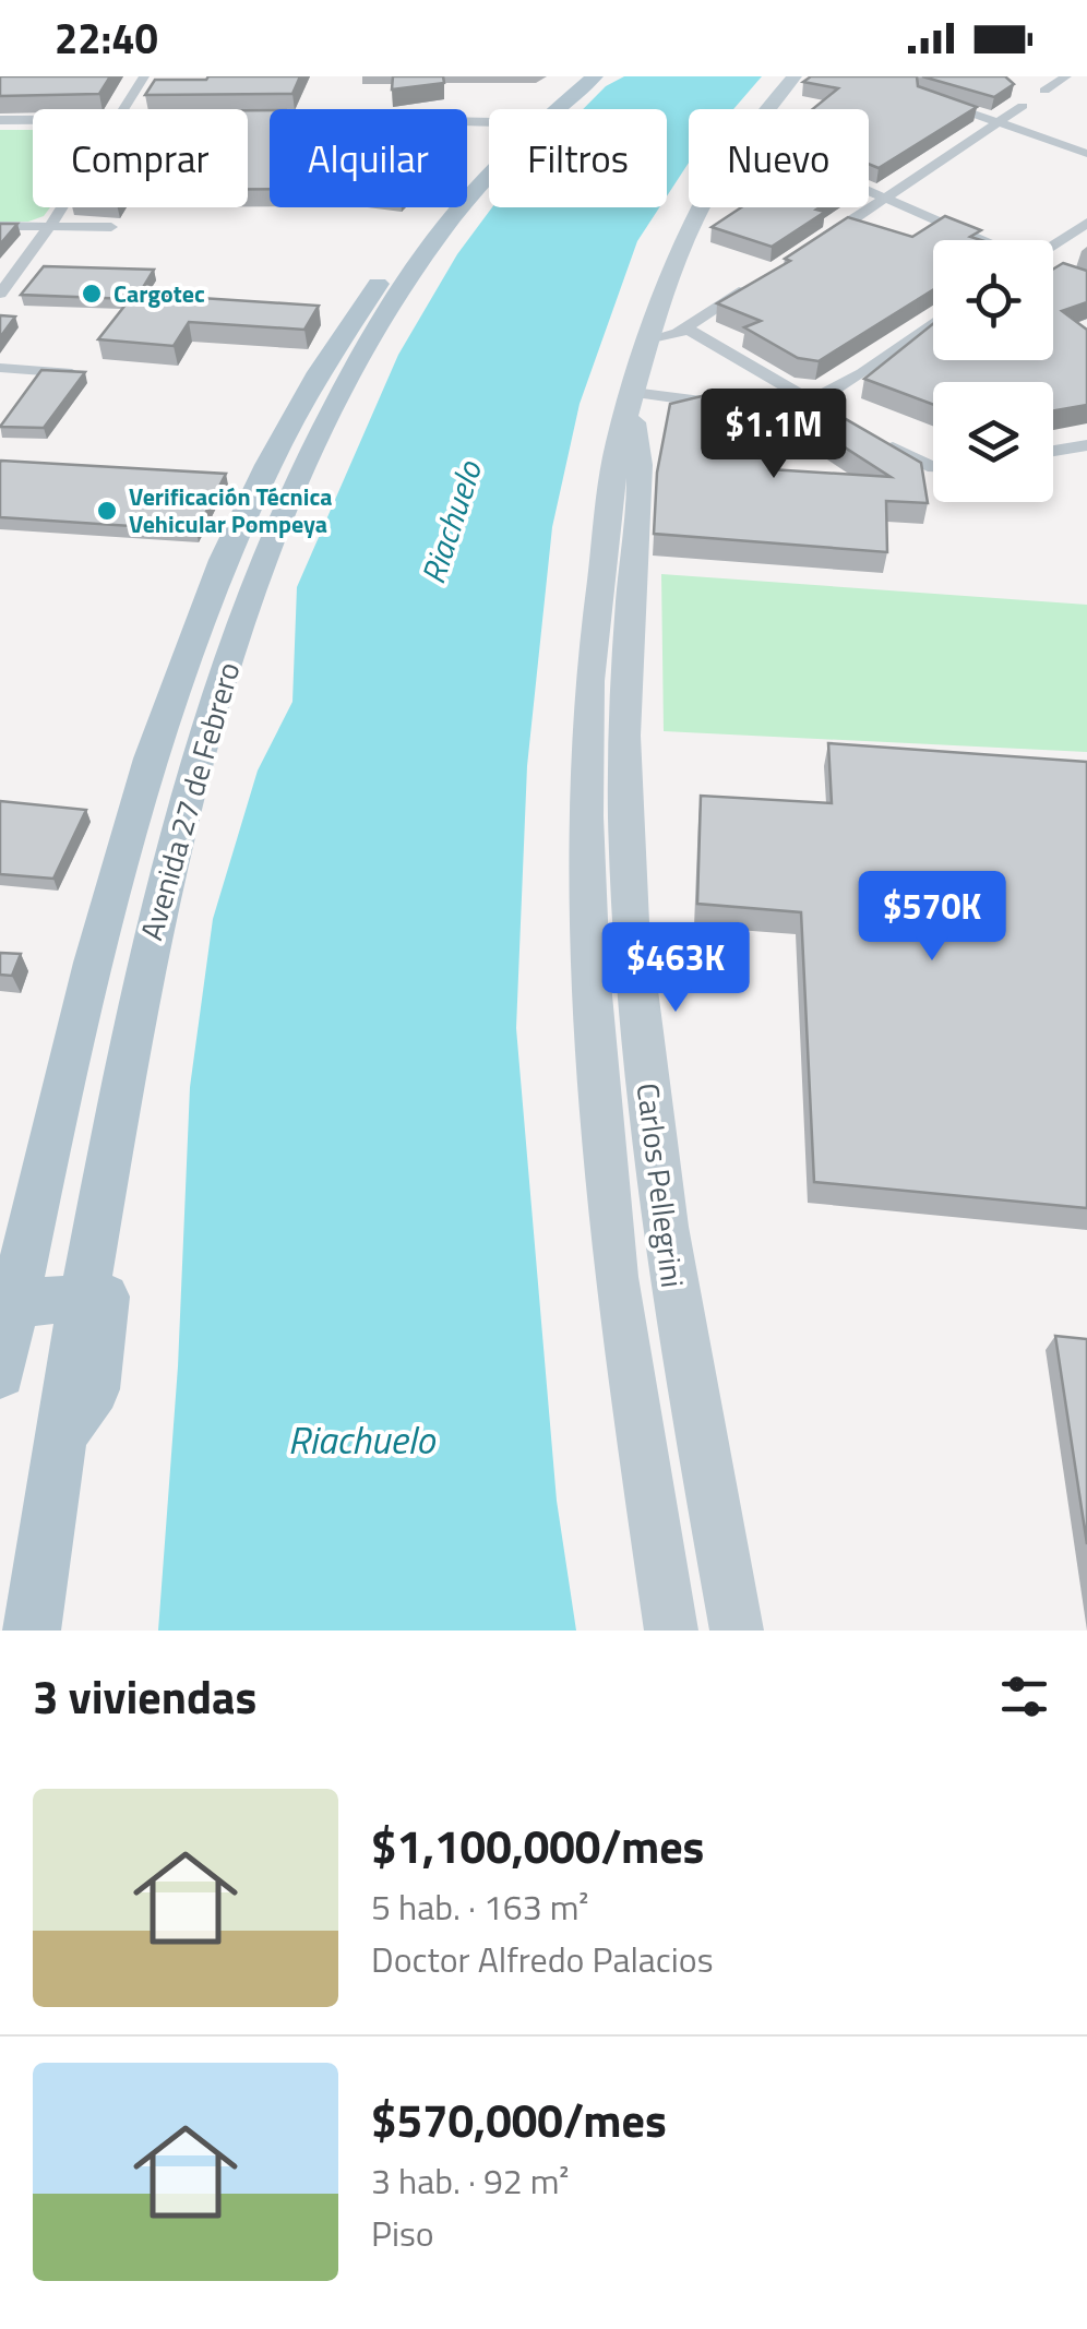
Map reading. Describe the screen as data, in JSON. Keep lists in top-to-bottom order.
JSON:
{
  "streets": {
    "main road": ["Avenida 27 de Febrero", "Carlos Pellegrini"]
  },
  "water": ["Riachuelo"],
  "places": ["Cargotec", "Verificación Técnica Vehicular Pompeya"],
  "page": {
    "status": "22:40",
    "chip": [
      "Comprar",
      "Alquilar",
      "Filtros",
      "Nuevo"
    ],
    "price": ["$1.1M", "$570K", "$463K"],
    "heading": "3 viviendas",
    "list": [
      {
        "name": "$1,100,000/mes",
        "note": "5 hab. · 163 m² · Doctor Alfredo Palacios"
      },
      {
        "name": "$570,000/mes",
        "note": "3 hab. · 92 m² · Piso"
      }
    ]
  }
}
